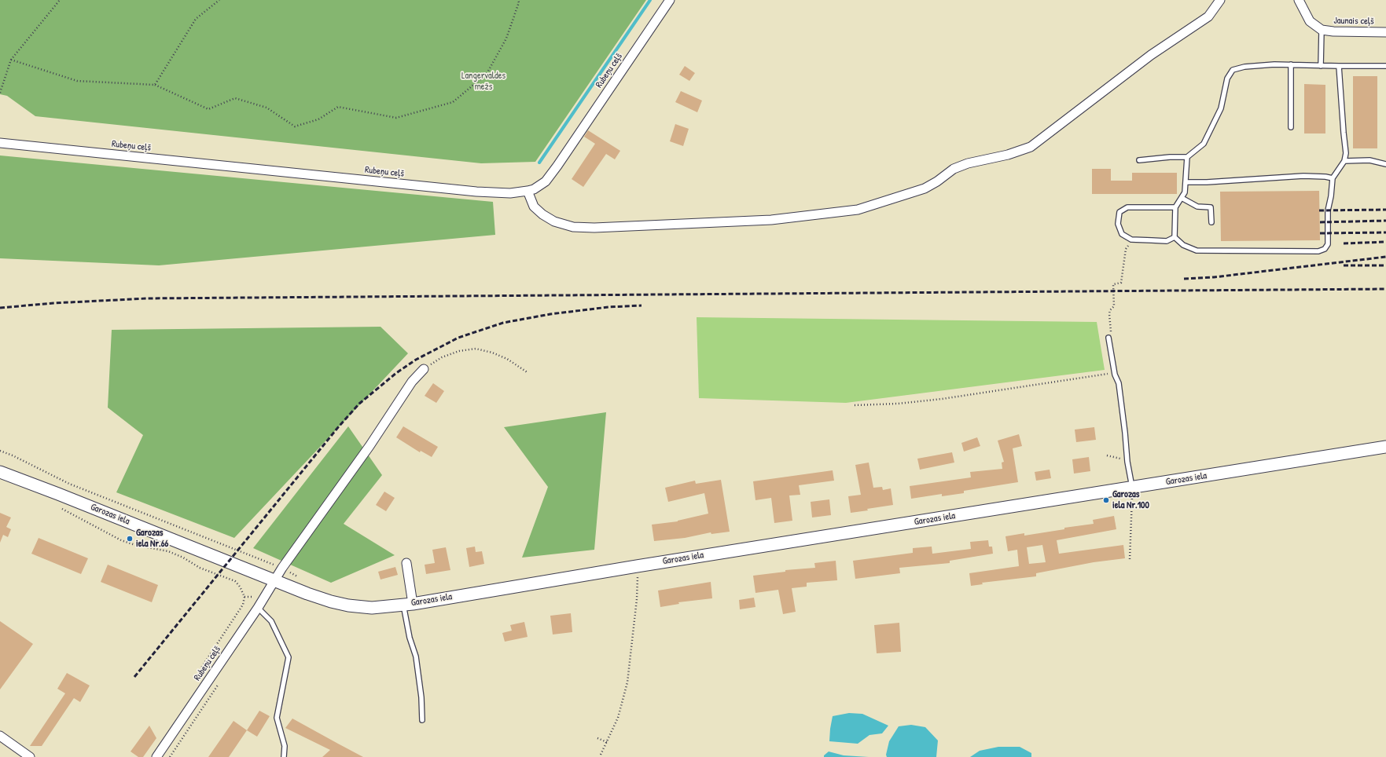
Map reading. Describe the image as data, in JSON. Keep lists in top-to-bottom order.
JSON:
{
  "streets": {
    "main road": ["Garozas iela"],
    "street": ["Jaunais ceļš", "Rubeņu ceļš"]
  },
  "crossings": [
    ["Rubeņu ceļš", "Garozas iela"]
  ],
  "parks": ["Langervaldes mežs"],
  "places": ["Garozas iela Nr.100", "Garozas iela Nr.66"]
}
